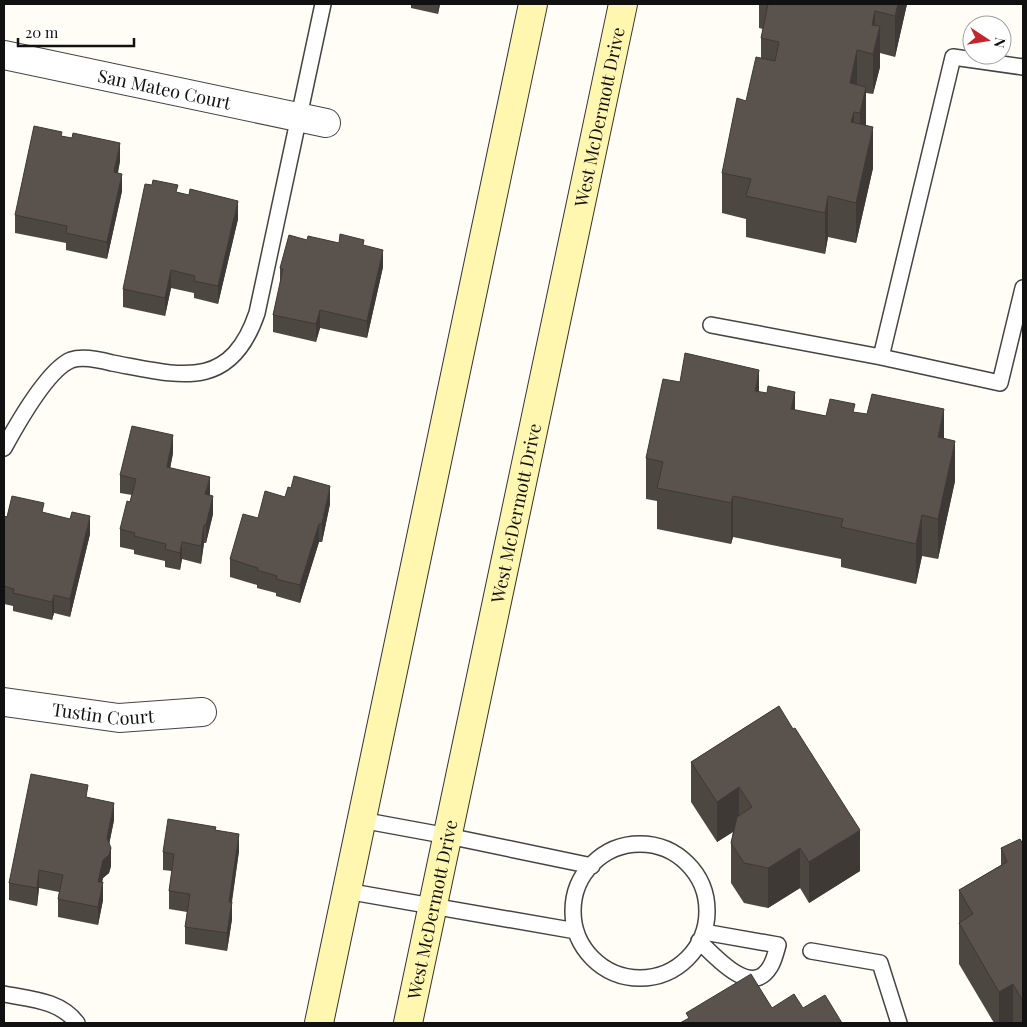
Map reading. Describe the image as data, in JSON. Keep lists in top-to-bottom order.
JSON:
{
  "streets": {
    "main road": ["West McDermott Drive"],
    "street": ["San Mateo Court", "Tustin Court"]
  },
  "scale_bar": "20 m",
  "north": "right"
}
